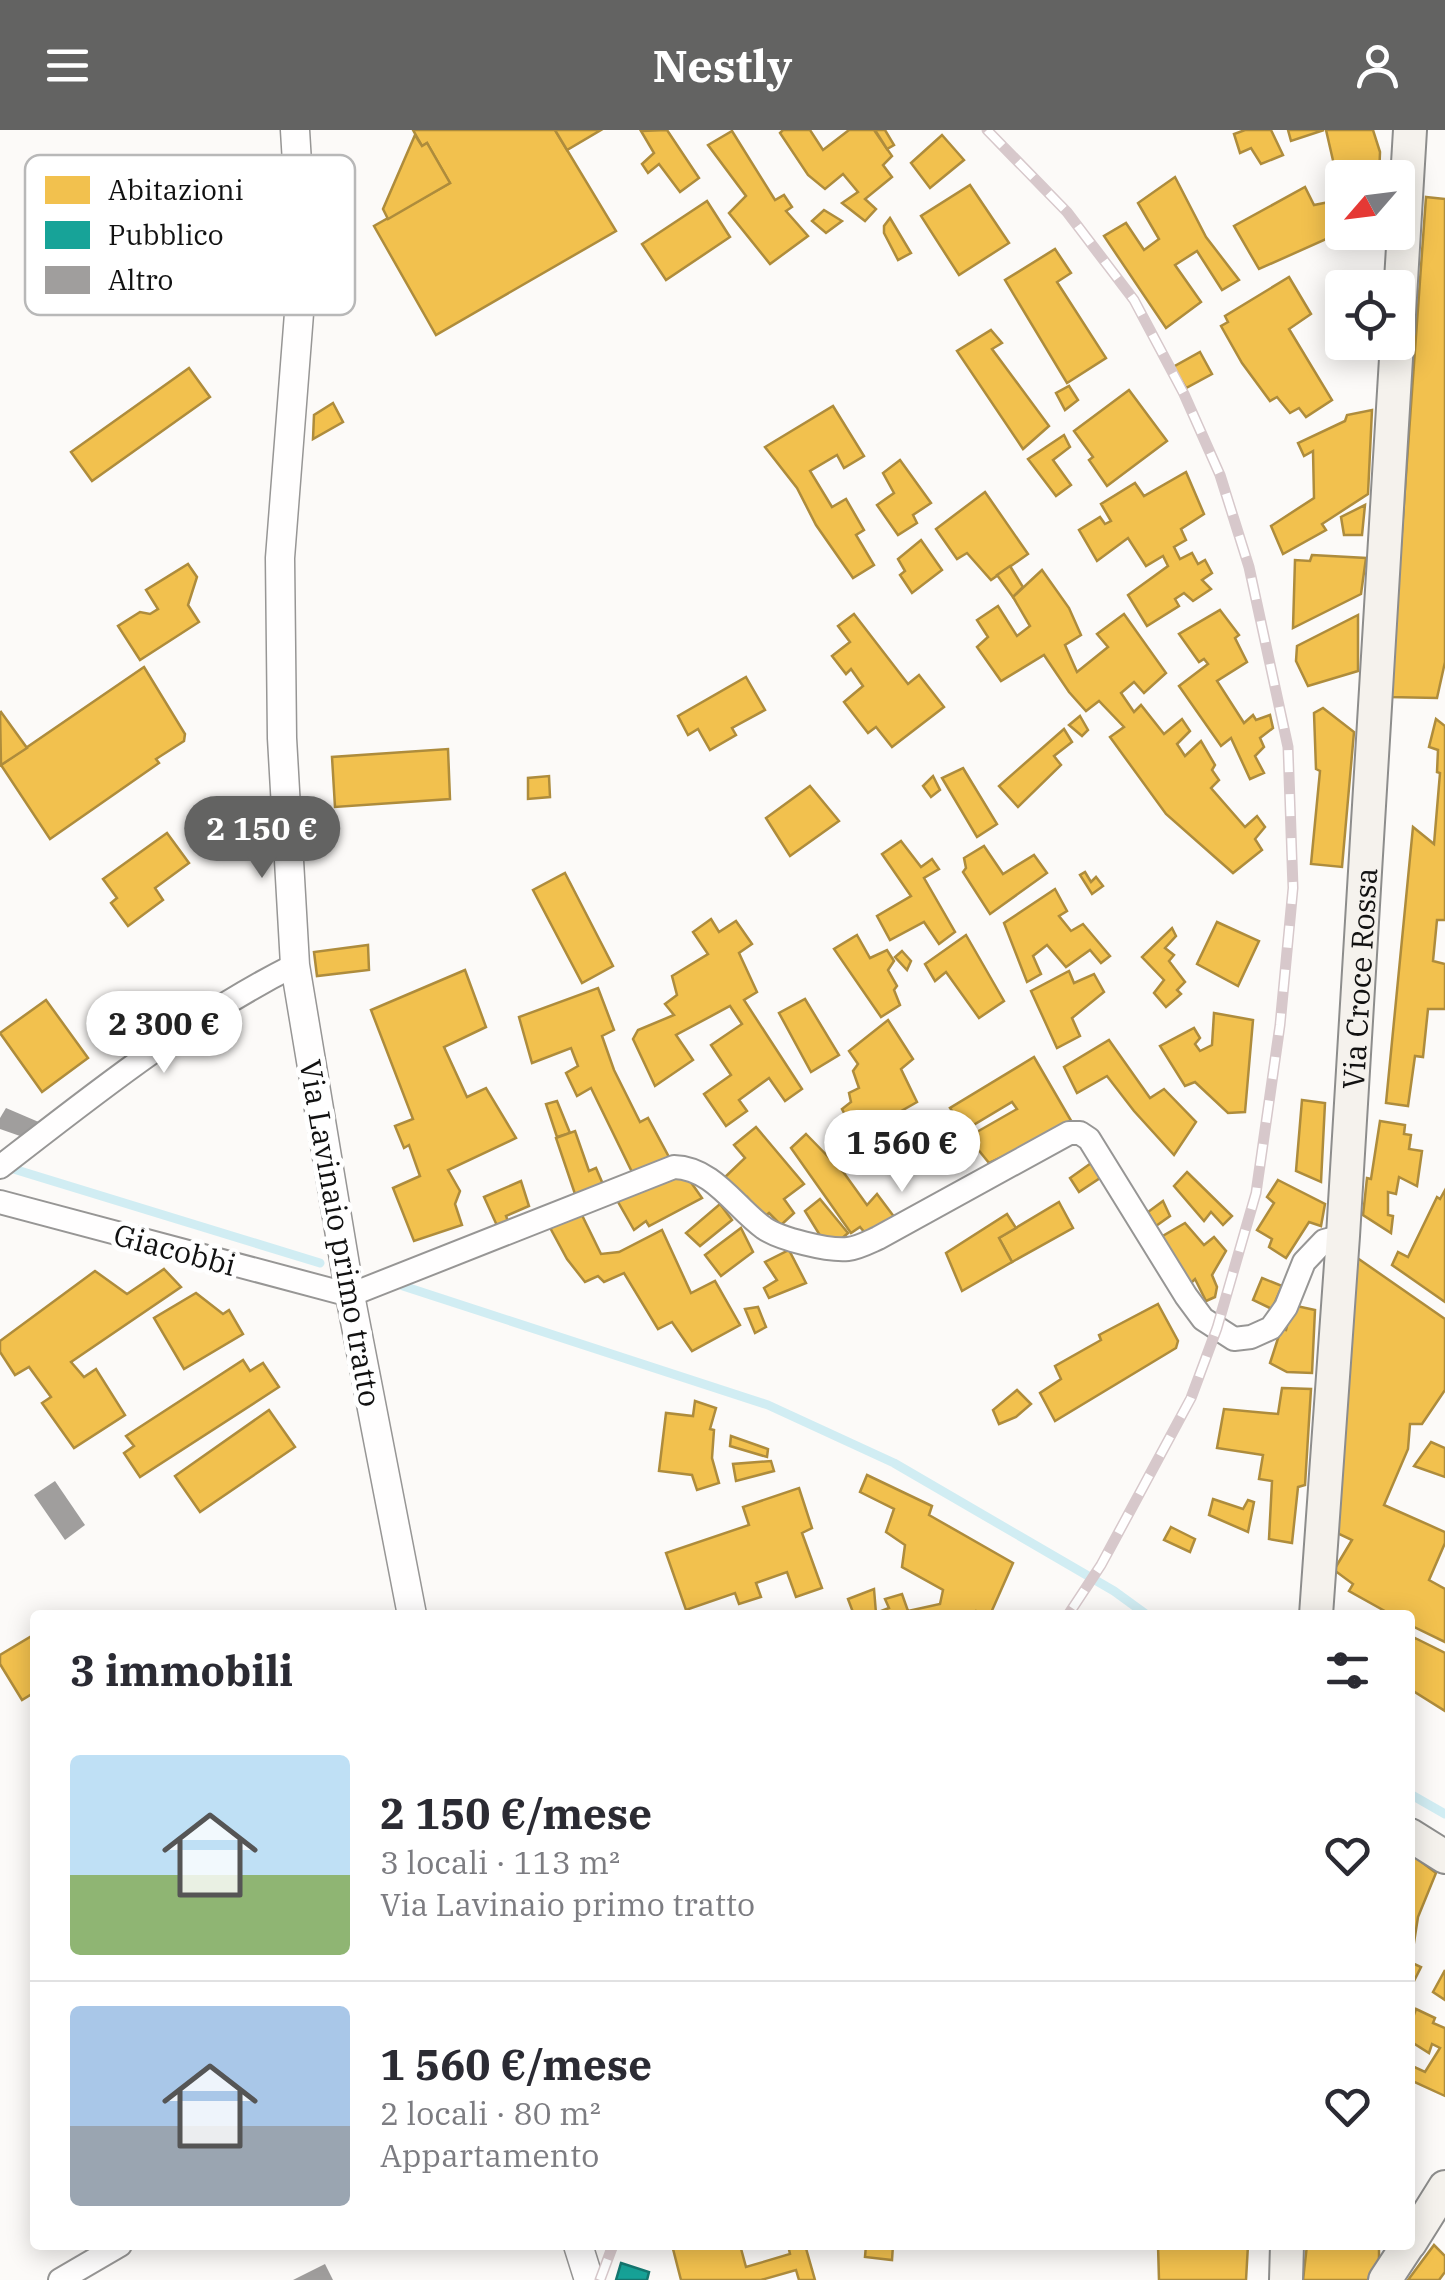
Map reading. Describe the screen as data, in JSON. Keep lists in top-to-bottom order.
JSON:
{
  "streets": {
    "main road": ["Via Croce Rossa"],
    "street": ["Via Lavinaio primo tratto", "Giacobbi"]
  },
  "crossings": [
    ["Via Lavinaio primo tratto", "Giacobbi"]
  ],
  "legend": ["Abitazioni", "Pubblico", "Altro"],
  "north": "bottom left",
  "page": {
    "header": "Nestly",
    "price": ["2 150 €", "2 300 €", "1 560 €"],
    "heading": "3 immobili",
    "list": [
      {
        "name": "2 150 €/mese",
        "note": "3 locali · 113 m² · Via Lavinaio primo tratto"
      },
      {
        "name": "1 560 €/mese",
        "note": "2 locali · 80 m² · Appartamento"
      }
    ]
  }
}
